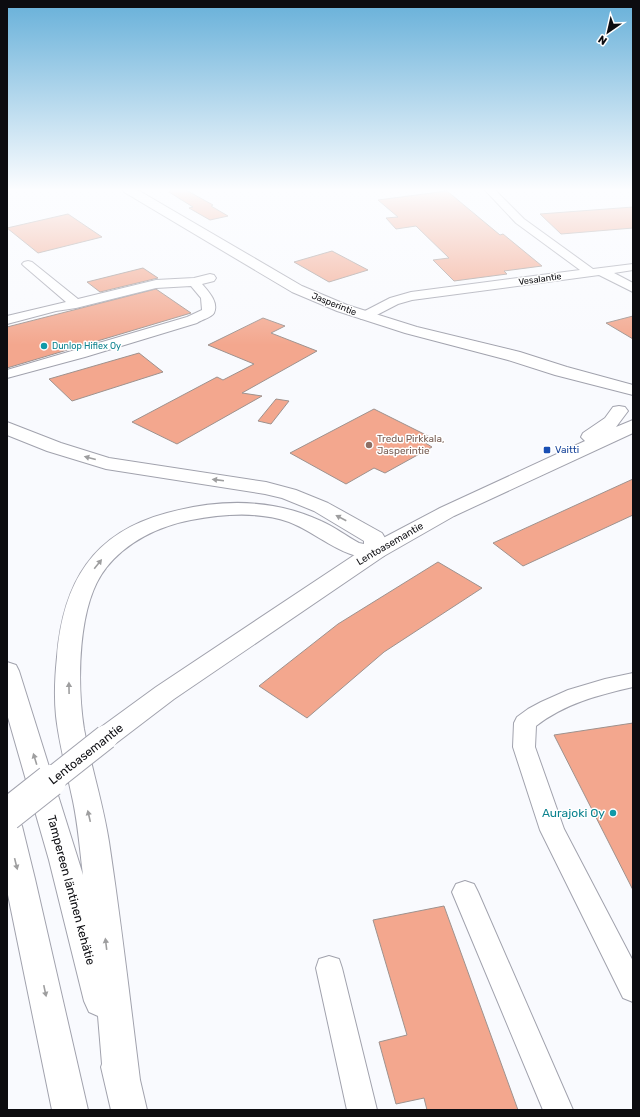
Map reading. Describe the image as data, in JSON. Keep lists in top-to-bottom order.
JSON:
{
  "streets": {
    "main road": ["Jasperintie", "Lentoasemantie", "Tampereen läntinen kehätie"],
    "street": ["Vesalantie"]
  },
  "crossings": [
    ["Vesalantie", "Jasperintie"],
    ["Jasperintie", "Lentoasemantie"]
  ],
  "places": {
    "other": ["Dunlop Hiflex Oy", "Tredu Pirkkala, Jasperintie", "Aurajoki Oy"],
    "transit": ["Vaitti"]
  },
  "north": "bottom left"
}
